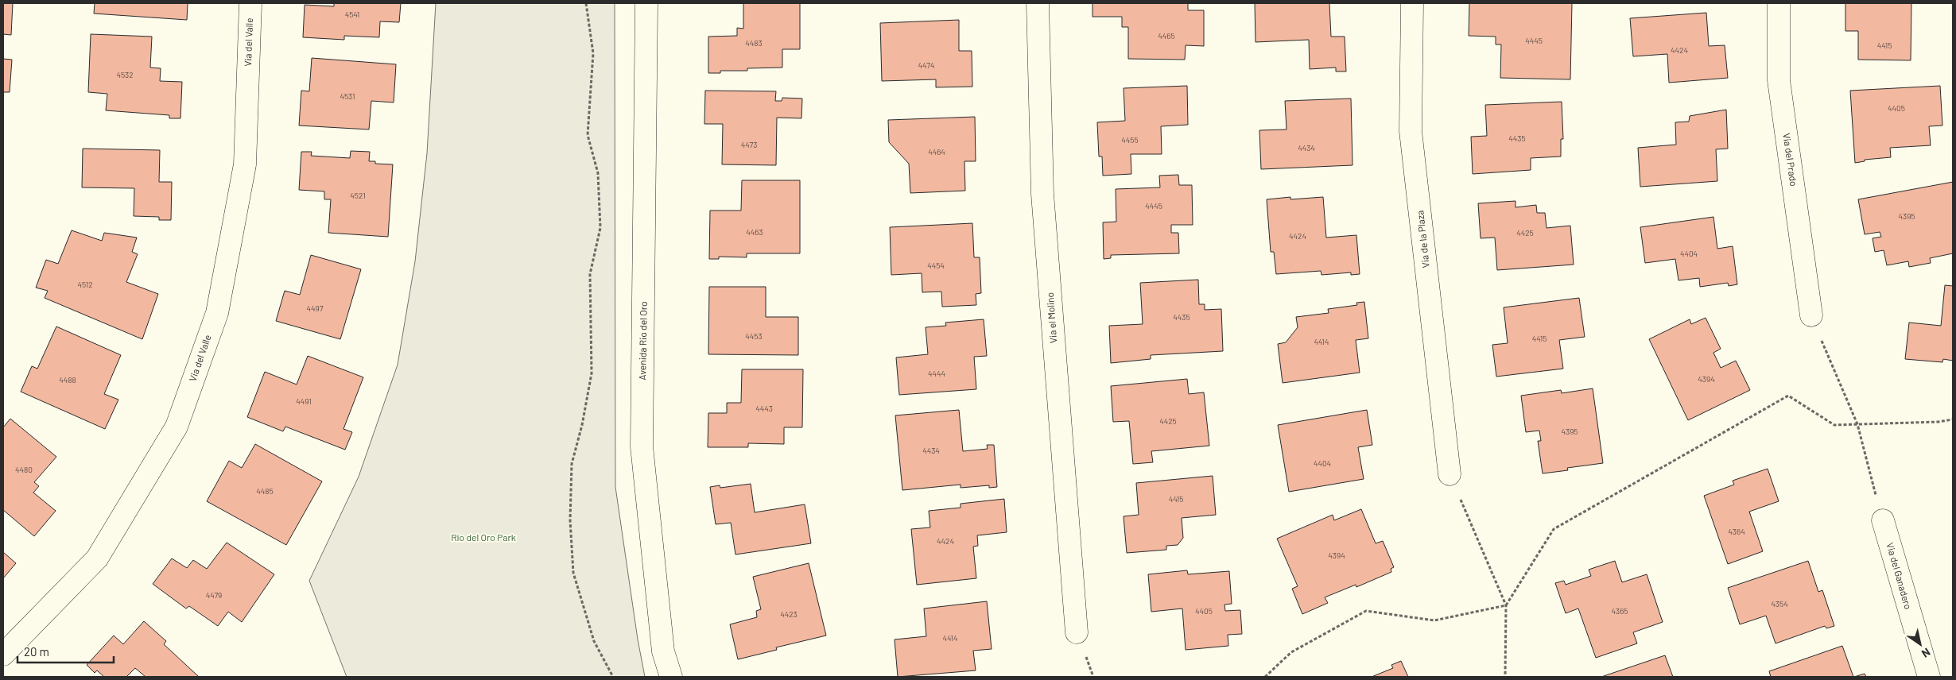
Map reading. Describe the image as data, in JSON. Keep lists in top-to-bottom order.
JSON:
{
  "streets": {
    "street": [
      "Via del Valle",
      "Via del Prado",
      "Via de la Plaza",
      "Via el Molino",
      "Avenida Rio del Oro",
      "Via del Ganadero"
    ]
  },
  "parks": ["Rio del Oro Park"],
  "house_numbers": [
    "4541",
    "4465",
    "4445",
    "4483",
    "4415",
    "4424",
    "4474",
    "4532",
    "4531",
    "4405",
    "4435",
    "4455",
    "4473",
    "4434",
    "4464",
    "4521",
    "4445",
    "4395",
    "4463",
    "4425",
    "4424",
    "4404",
    "4454",
    "4512",
    "4497",
    "4435",
    "4453",
    "4415",
    "4414",
    "4444",
    "4394",
    "4488",
    "4491",
    "4443",
    "4425",
    "4395",
    "4434",
    "4404",
    "4480",
    "4485",
    "4415",
    "4364",
    "4424",
    "4394",
    "4479",
    "4354",
    "4405",
    "4365",
    "4423",
    "4414"
  ],
  "scale_bar": "20 m",
  "north": "bottom right"
}
